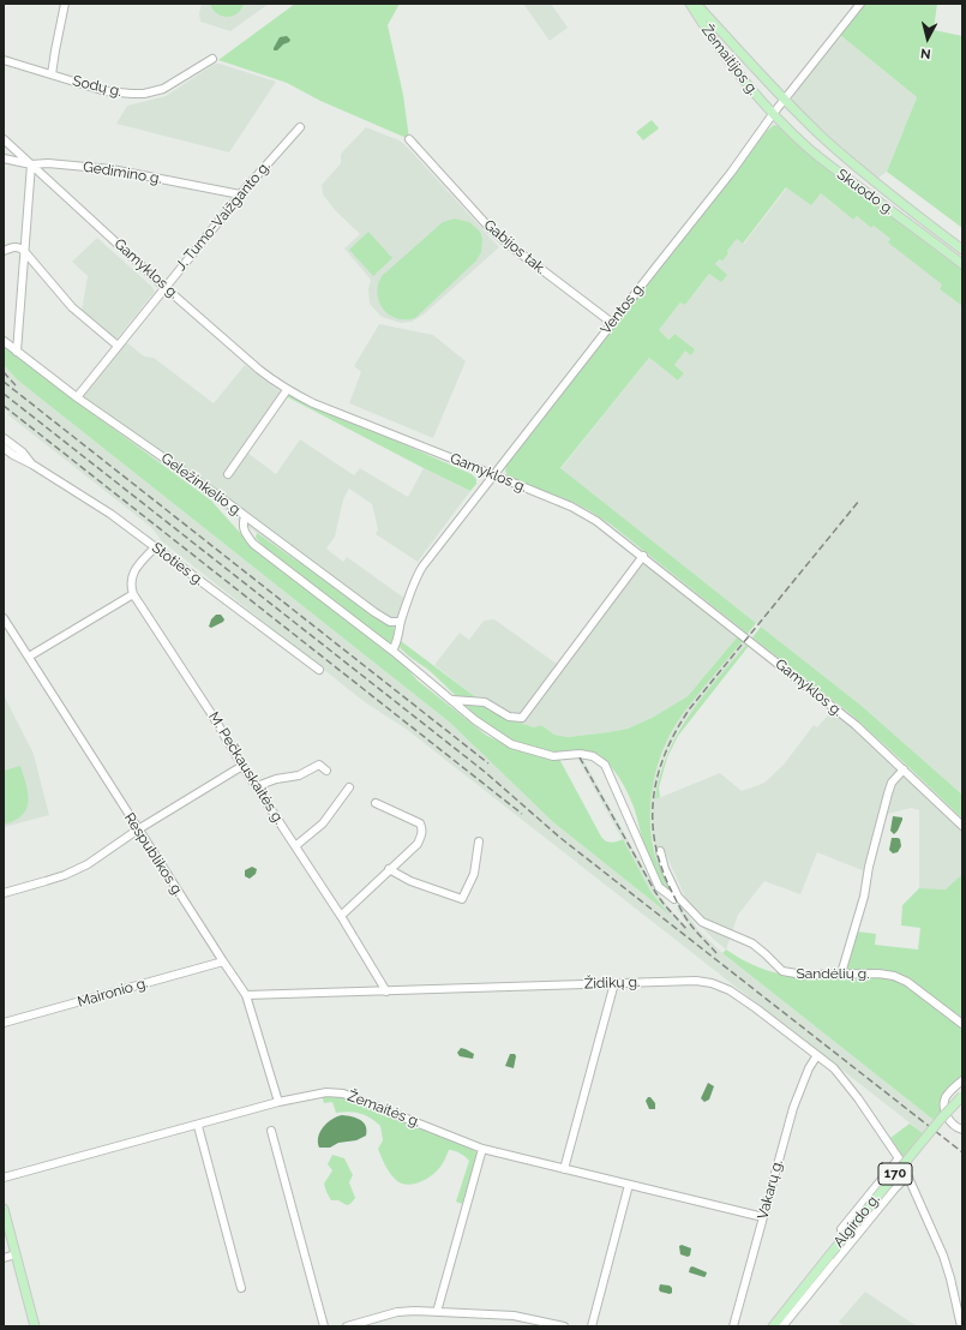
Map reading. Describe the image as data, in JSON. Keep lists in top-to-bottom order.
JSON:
{
  "streets": {
    "main road": [
      "Žemaitijos g.",
      "Skuodo g.",
      "170",
      "Algirdo g."
    ],
    "street": [
      "Sodų g.",
      "Gedimino g.",
      "J. Tumo-Vaižganto g.",
      "Gabijos tak.",
      "Gamyklos g.",
      "Ventos g.",
      "Geležinkelio g.",
      "Stoties g.",
      "M. Pečkauskaitės g.",
      "Respublikos g.",
      "Sandėlių g.",
      "Židikų g.",
      "Maironio g.",
      "Žemaitės g.",
      "Vakarų g."
    ]
  },
  "crossings": [
    ["Žemaitijos g.", "Skuodo g."],
    ["Žemaitijos g.", "Ventos g."],
    ["Gedimino g.", "J. Tumo-Vaižganto g."],
    ["Gedimino g.", "Gamyklos g."],
    ["Skuodo g.", "Ventos g."],
    ["J. Tumo-Vaižganto g.", "Gamyklos g."],
    ["J. Tumo-Vaižganto g.", "Geležinkelio g."],
    ["Gabijos tak.", "Ventos g."],
    ["Gamyklos g.", "Ventos g."],
    ["Ventos g.", "Geležinkelio g."],
    ["M. Pečkauskaitės g.", "Židikų g."],
    ["Respublikos g.", "Židikų g."],
    ["Respublikos g.", "Maironio g."],
    ["Respublikos g.", "Žemaitės g."],
    ["Židikų g.", "Vakarų g."],
    ["Žemaitės g.", "Vakarų g."]
  ],
  "north": "bottom"
}
